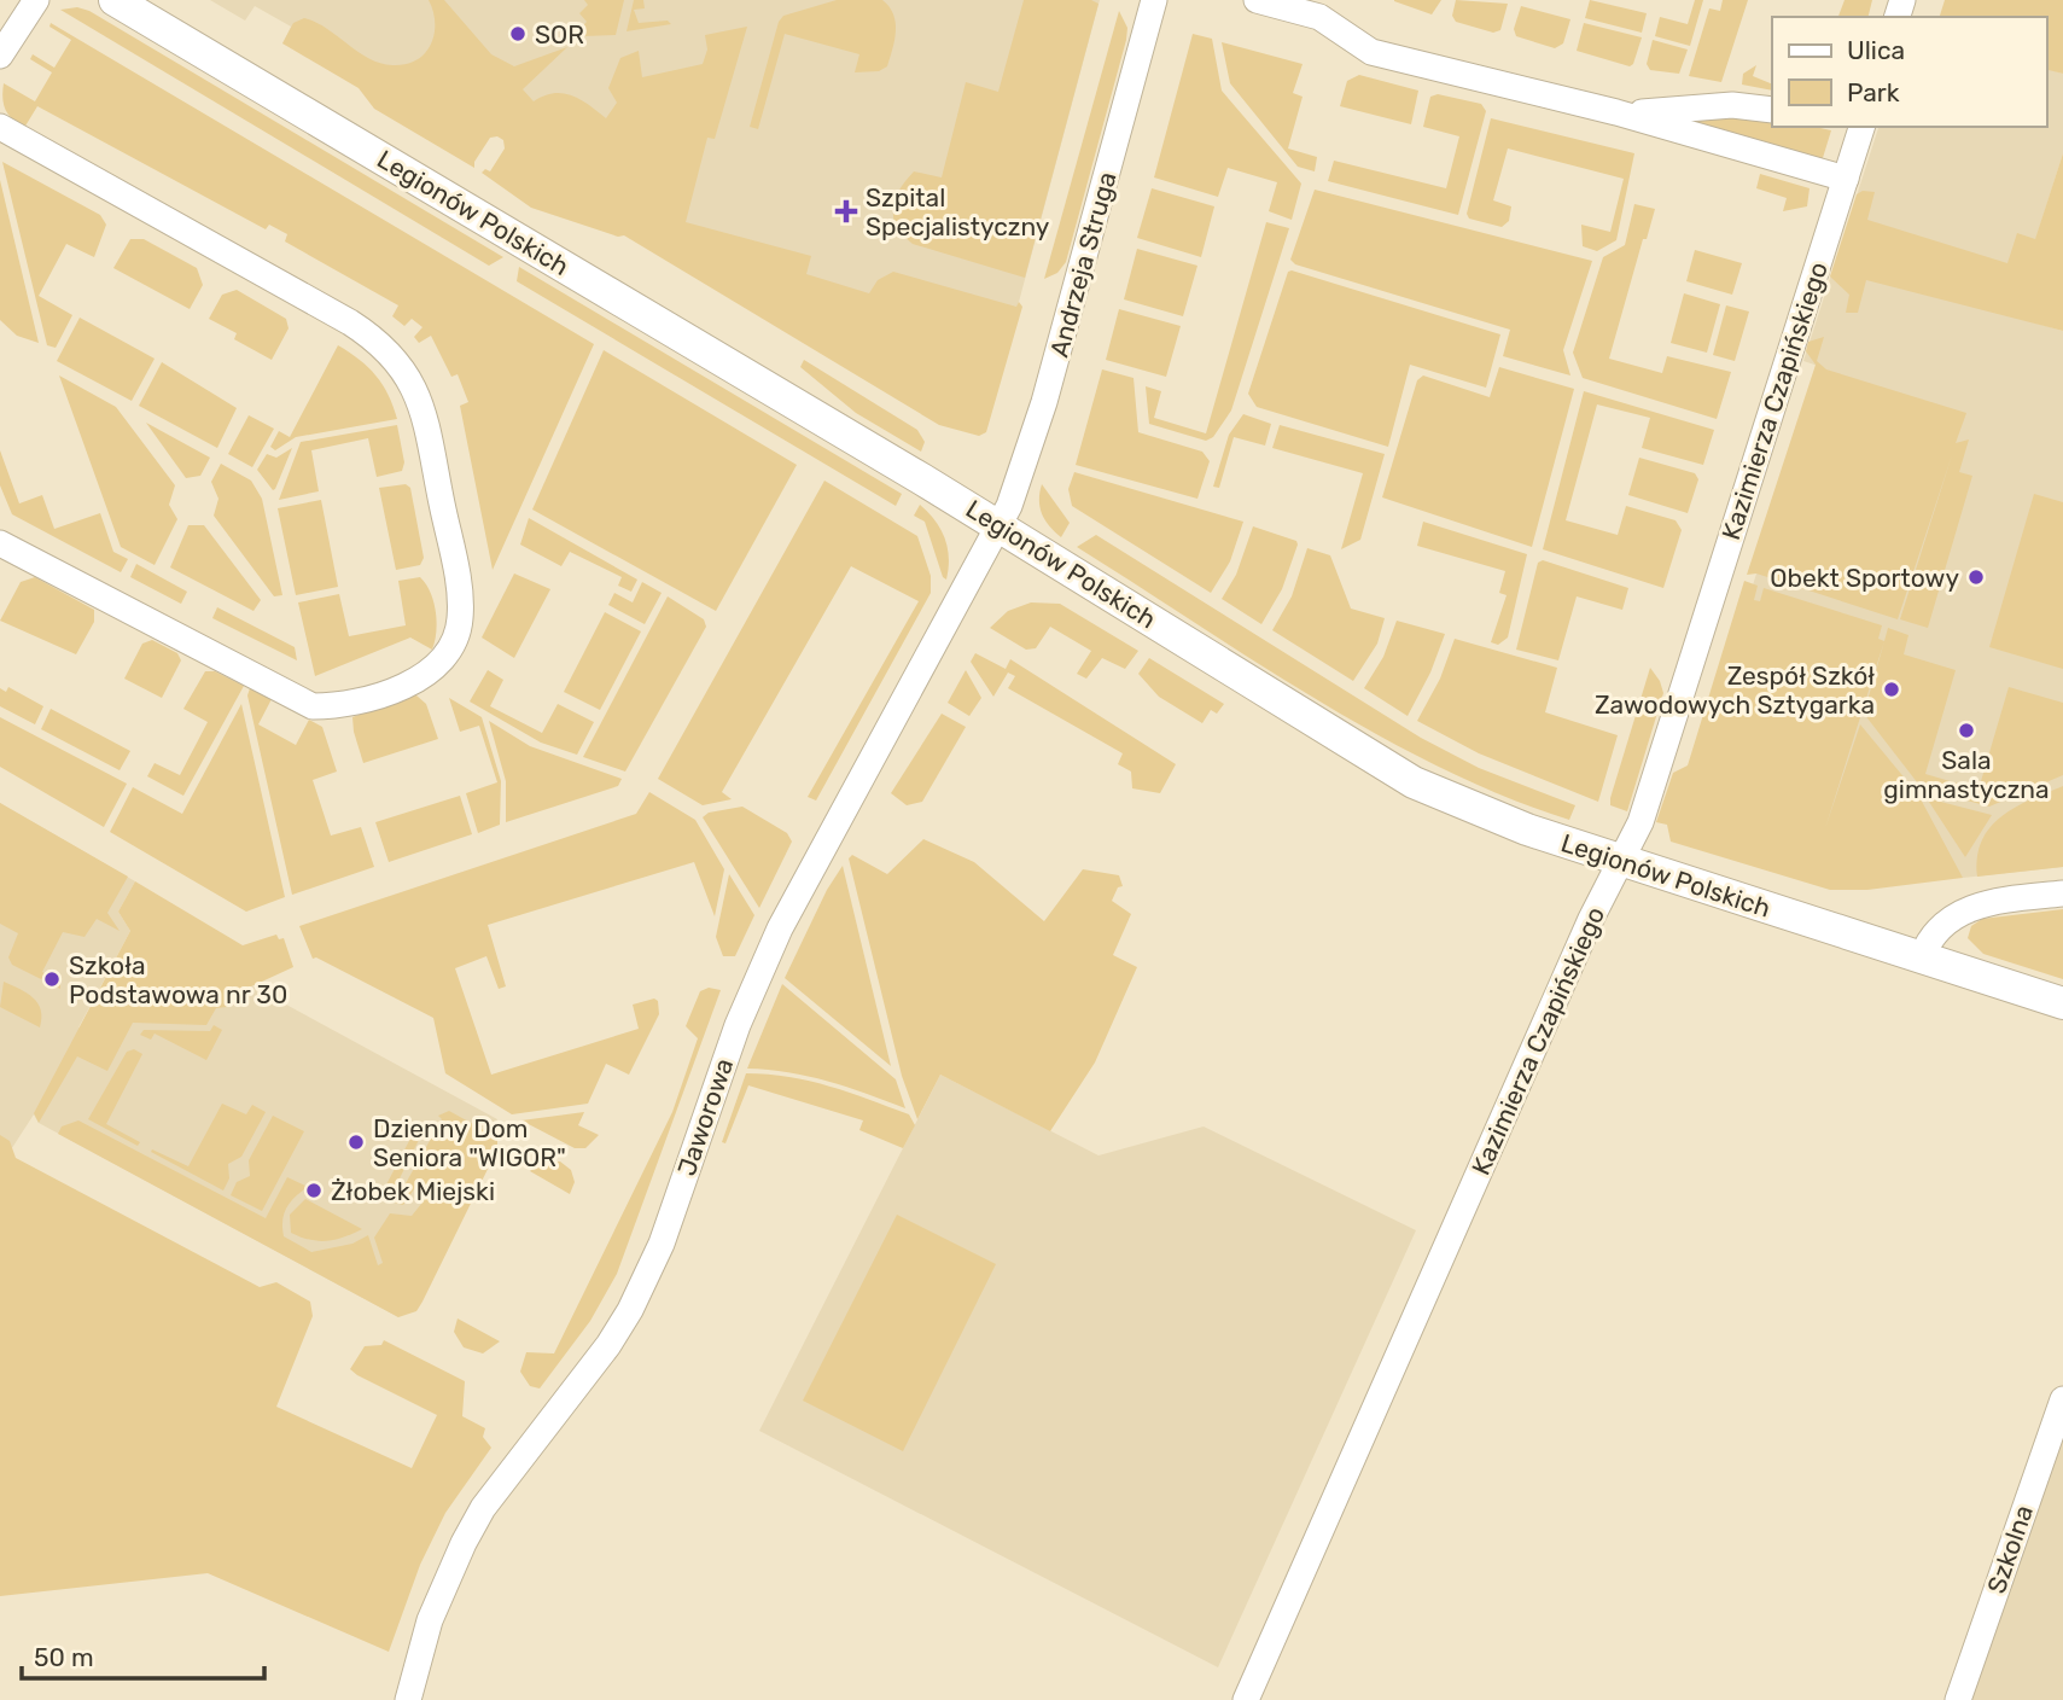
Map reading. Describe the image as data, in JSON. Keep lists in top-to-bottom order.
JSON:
{
  "streets": {
    "street": [
      "Legionów Polskich",
      "Andrzeja Struga",
      "Kazimierza Czapińskiego",
      "Jaworowa",
      "Szkolna"
    ]
  },
  "crossings": [
    ["Legionów Polskich", "Andrzeja Struga"],
    ["Legionów Polskich", "Kazimierza Czapińskiego"],
    ["Legionów Polskich", "Jaworowa"],
    ["Andrzeja Struga", "Jaworowa"]
  ],
  "places": {
    "other": [
      "SOR",
      "Obekt Sportowy",
      "Zespół Szkół Zawodowych Sztygarka",
      "Sala gimnastyczna",
      "Szkoła Podstawowa nr 30",
      "Dzienny Dom Seniora \"WIGOR\"",
      "Żłobek Miejski"
    ],
    "health": ["Szpital Specjalistyczny"]
  },
  "legend": ["Ulica", "Park"],
  "scale_bar": "50 m"
}
